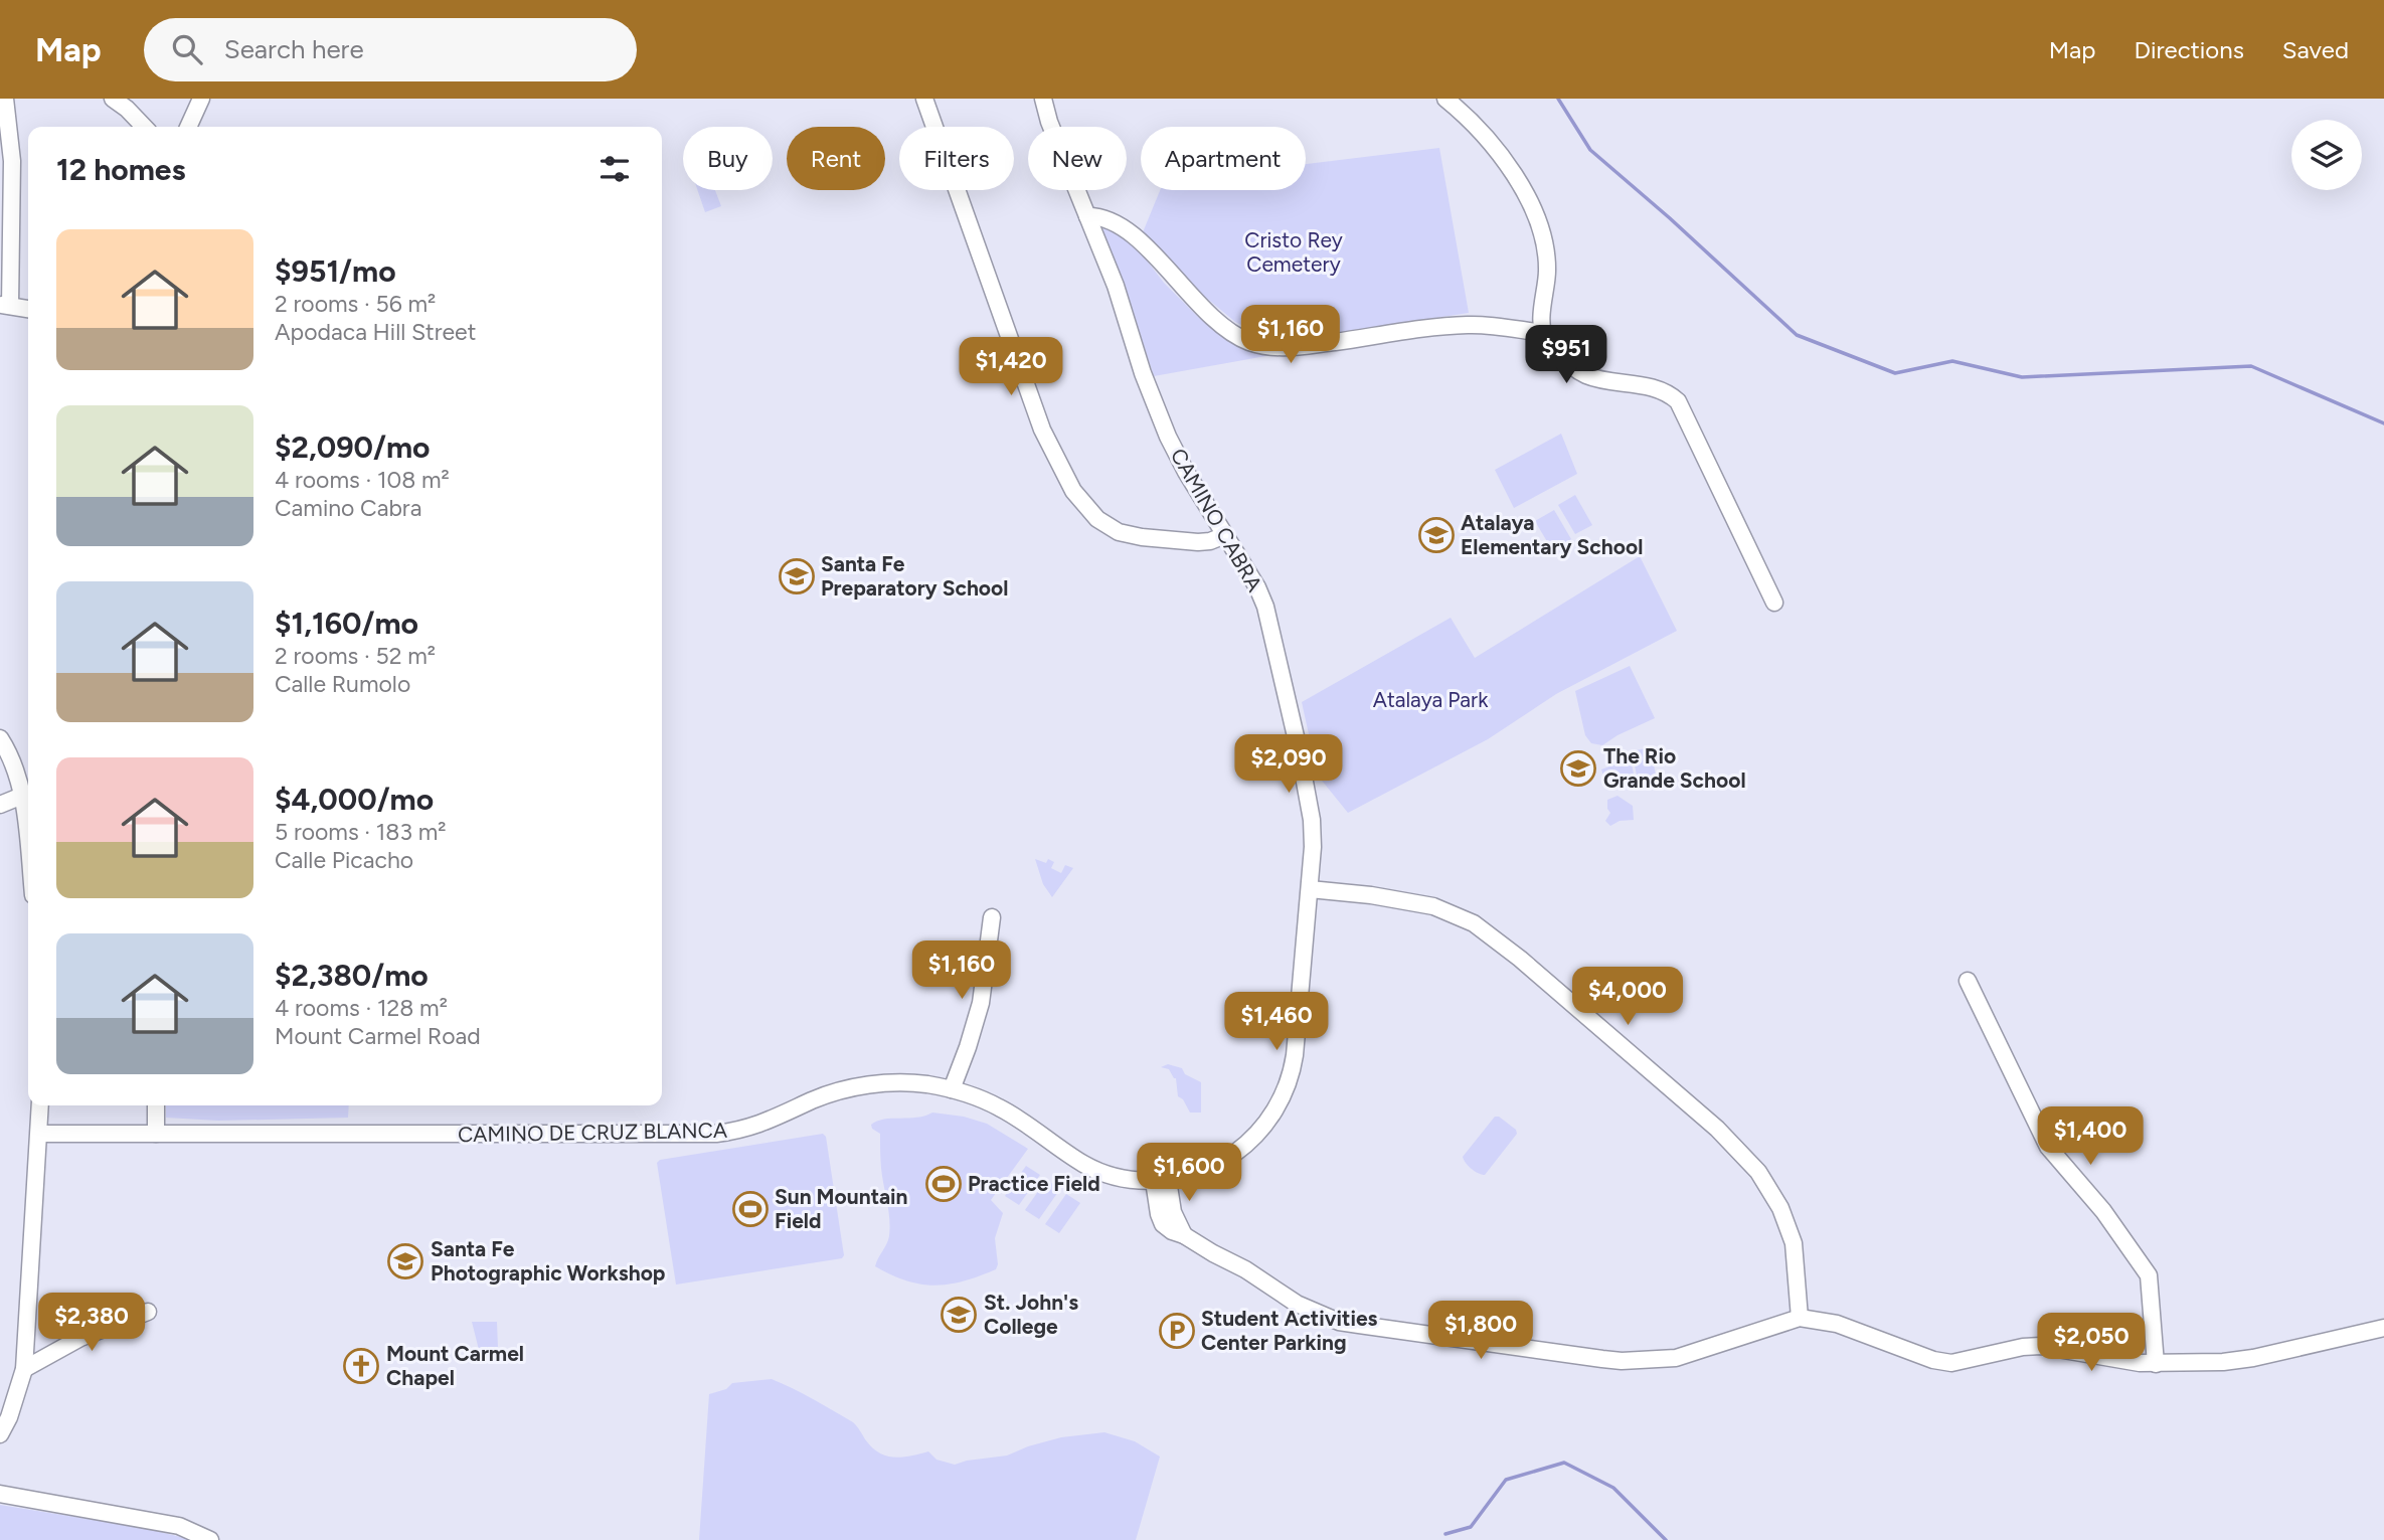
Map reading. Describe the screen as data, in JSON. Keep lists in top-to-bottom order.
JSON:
{
  "streets": {
    "street": ["CAMINO CABRA", "CAMINO DE CRUZ BLANCA"]
  },
  "crossings": [
    ["CAMINO CABRA", "CAMINO DE CRUZ BLANCA"]
  ],
  "parks": ["Cristo Rey Cemetery", "Atalaya Park"],
  "places": {
    "school or university": [
      "Atalaya Elementary School",
      "Santa Fe Preparatory School",
      "The Rio Grande School",
      "Santa Fe Photographic Workshop",
      "St. John's College"
    ],
    "sports": ["Practice Field", "Sun Mountain Field"],
    "parking": ["Student Activities Center Parking"],
    "church": ["Mount Carmel Chapel"]
  },
  "page": {
    "header": "Map",
    "search": "Search here",
    "nav": ["Map", "Directions", "Saved"],
    "chip": [
      "Buy",
      "Rent",
      "Filters",
      "New",
      "Apartment"
    ],
    "heading": "12 homes",
    "list": [
      {
        "name": "$951/mo",
        "note": "2 rooms · 56 m² · Apodaca Hill Street"
      },
      {
        "name": "$2,090/mo",
        "note": "4 rooms · 108 m² · Camino Cabra"
      },
      {
        "name": "$1,160/mo",
        "note": "2 rooms · 52 m² · Calle Rumolo"
      },
      {
        "name": "$4,000/mo",
        "note": "5 rooms · 183 m² · Calle Picacho"
      },
      {
        "name": "$2,380/mo",
        "note": "4 rooms · 128 m² · Mount Carmel Road"
      }
    ],
    "price": [
      "$1,160",
      "$951",
      "$1,420",
      "$2,090",
      "$1,160",
      "$4,000",
      "$1,460",
      "$1,400",
      "$1,600",
      "$2,380",
      "$1,800",
      "$2,050"
    ]
  }
}
